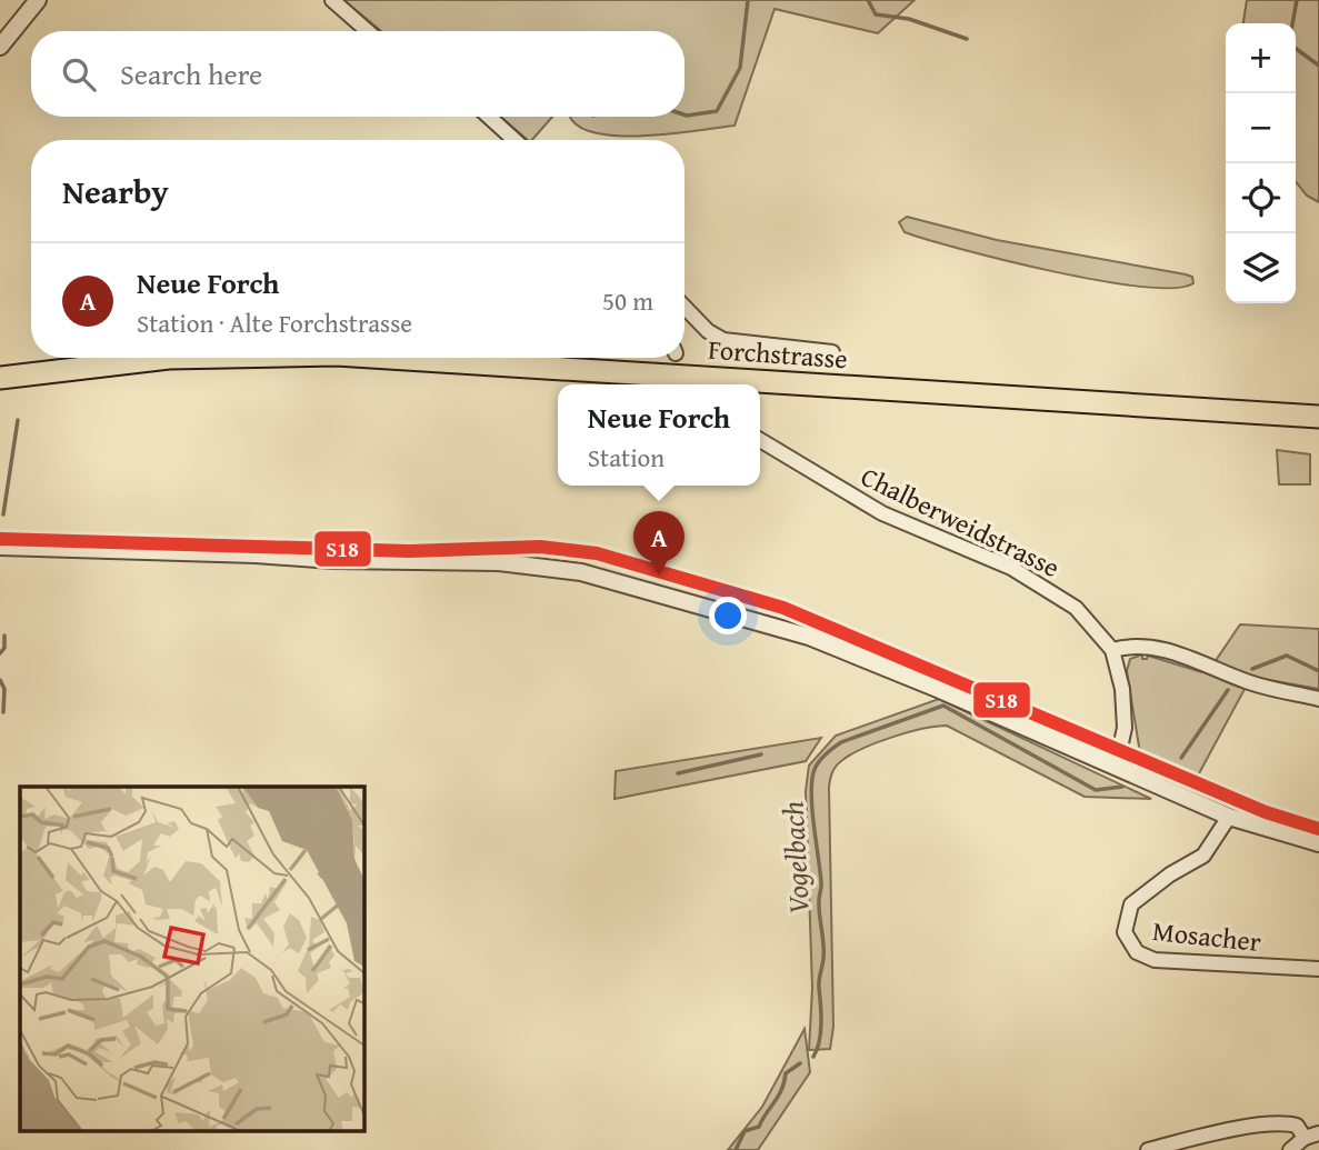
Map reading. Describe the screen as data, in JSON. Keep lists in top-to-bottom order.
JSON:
{
  "streets": {
    "highway": ["Forchstrasse"],
    "street": ["Chalberweidstrasse", "Mosacher"]
  },
  "water": ["Vogelbach"],
  "lines": ["transit line S18"],
  "page": {
    "map_buttons": ["+", "−"],
    "search": "Search here",
    "heading": "Nearby",
    "list": [
      {
        "mark": "A",
        "name": "Neue Forch",
        "note": "Station · Alte Forchstrasse",
        "value": "50 m"
      }
    ],
    "popup": ["Neue Forch", "Station"],
    "pins": "A"
  }
}
